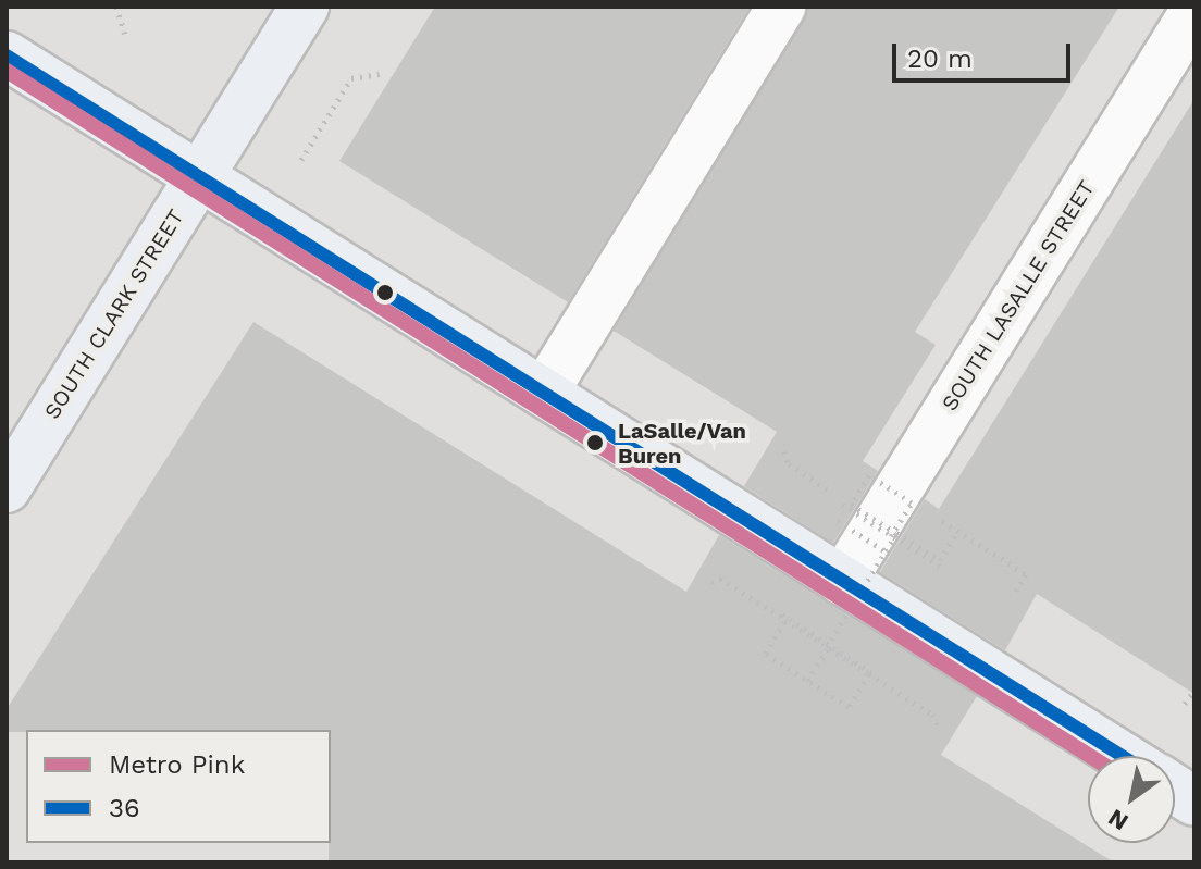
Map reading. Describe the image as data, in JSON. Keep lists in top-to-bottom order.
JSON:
{
  "streets": {
    "main road": ["SOUTH CLARK STREET"],
    "street": ["SOUTH LASALLE STREET"]
  },
  "places": ["LaSalle/Van Buren"],
  "lines": ["transit line 36", "metro line Pink"],
  "legend": ["Metro Pink", "36"],
  "scale_bar": "20 m",
  "north": "bottom left"
}
